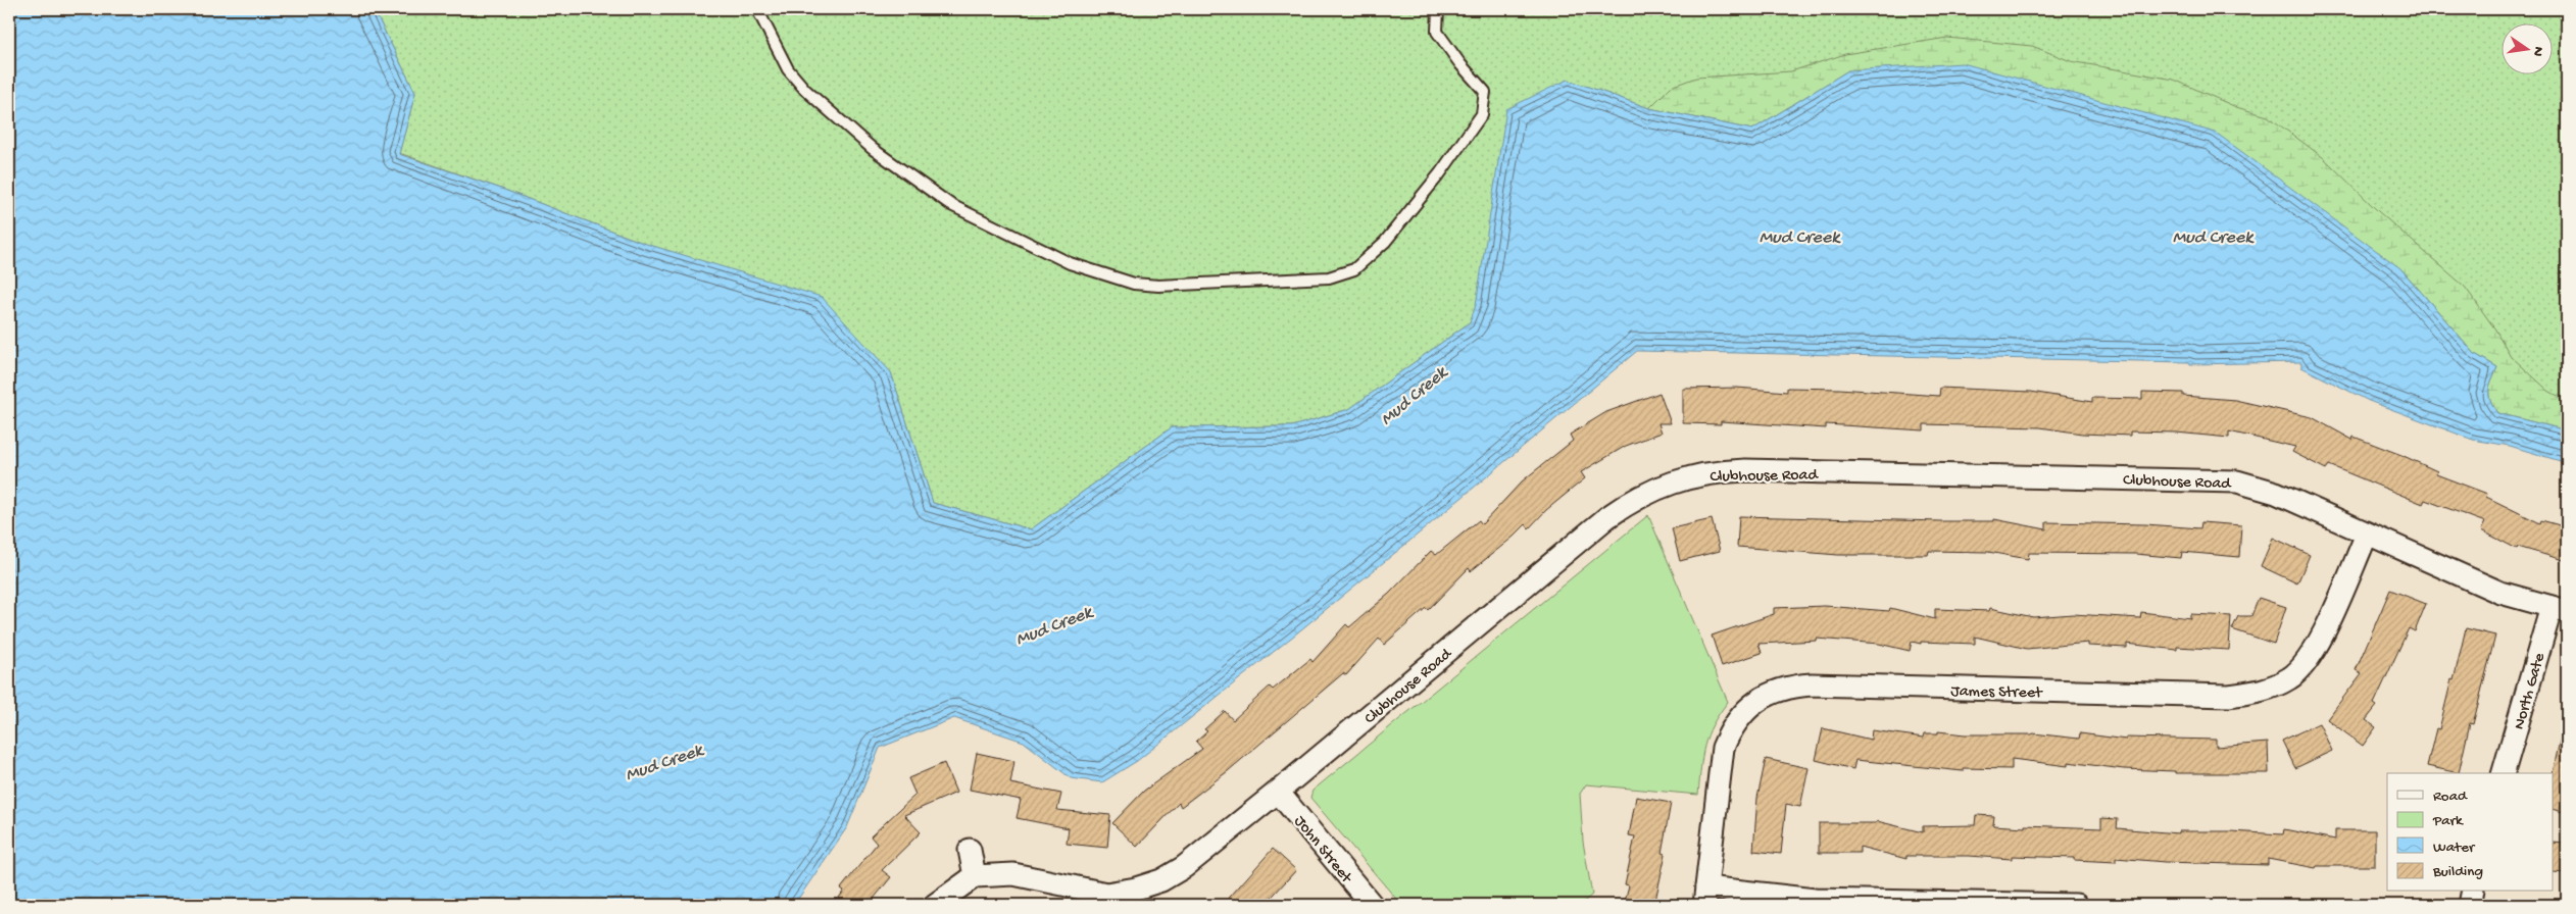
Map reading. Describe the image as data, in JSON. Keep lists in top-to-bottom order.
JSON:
{
  "streets": {
    "street": [
      "Clubhouse Road",
      "James Street",
      "North Gate",
      "John Street"
    ]
  },
  "crossings": [
    ["Clubhouse Road", "James Street"],
    ["Clubhouse Road", "North Gate"],
    ["Clubhouse Road", "John Street"]
  ],
  "water": ["Mud Creek"],
  "legend": [
    "Road",
    "Park",
    "Water",
    "Building"
  ],
  "north": "right"
}
